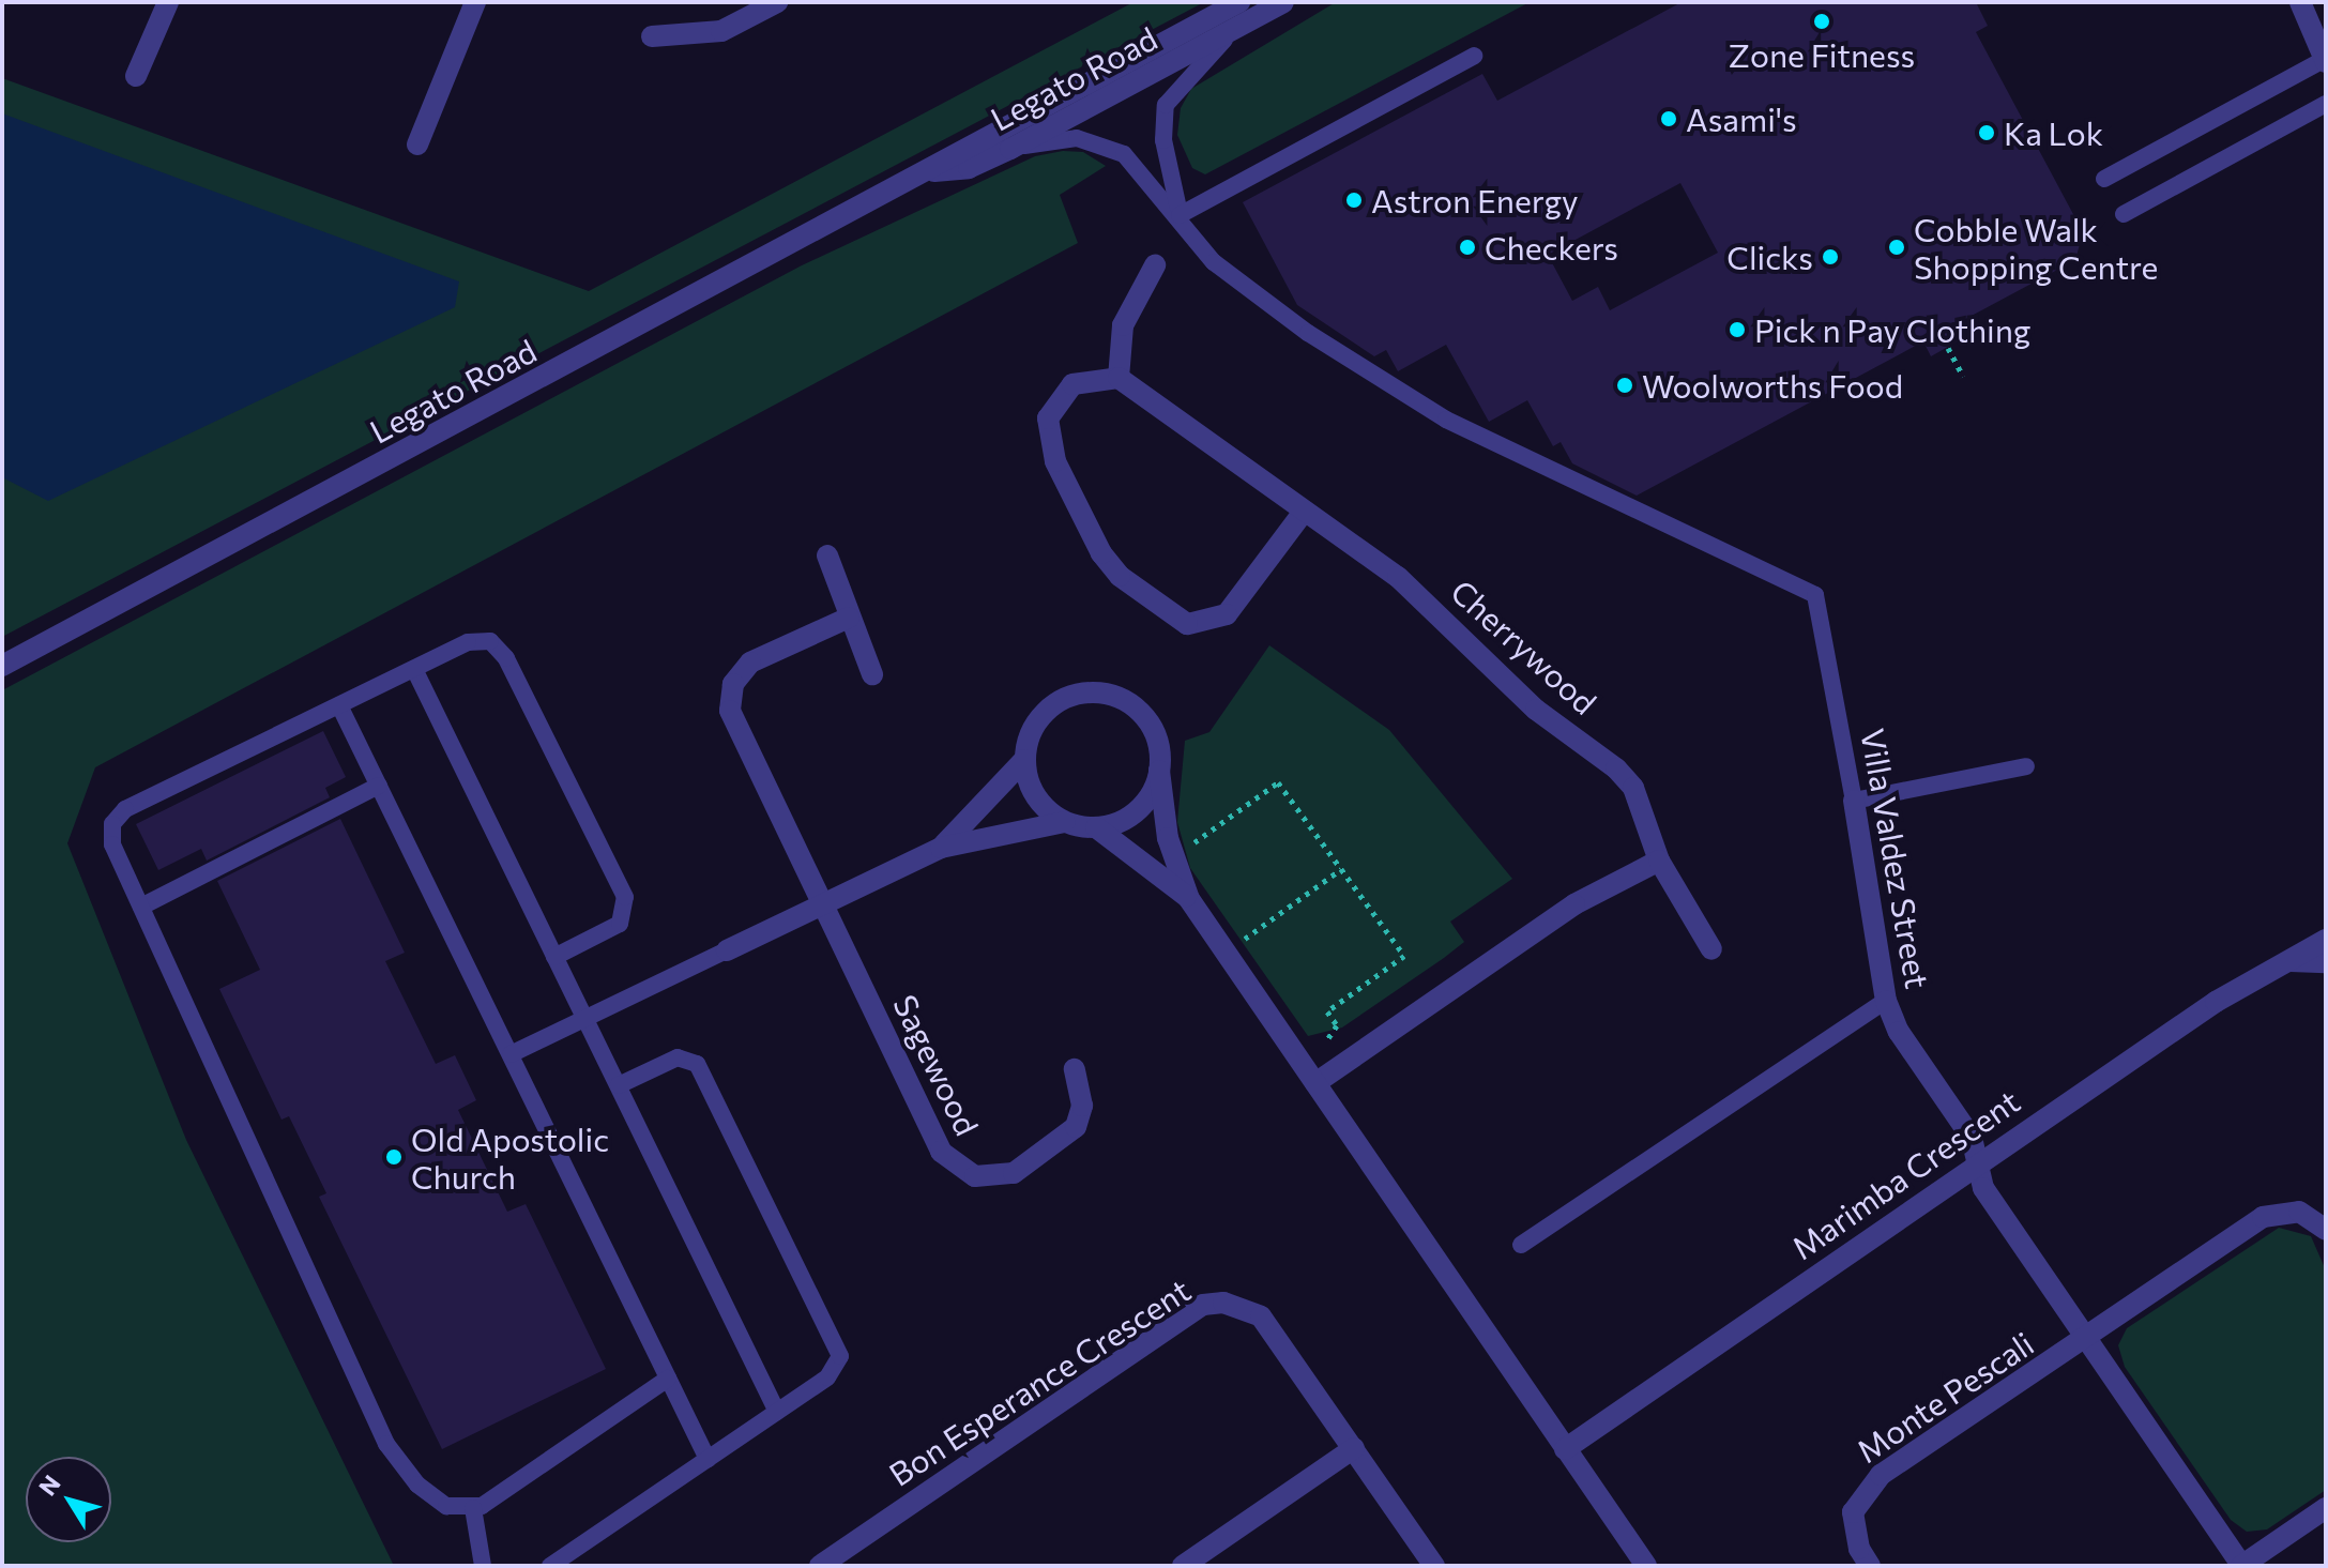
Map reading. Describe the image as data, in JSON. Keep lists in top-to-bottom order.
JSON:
{
  "streets": {
    "street": [
      "Legato Road",
      "Cherrywood",
      "Villa Valdez Street",
      "Sagewood",
      "Marimba Crescent",
      "Bon Esperance Crescent",
      "Monte Pescali"
    ]
  },
  "crossings": [
    ["Villa Valdez Street", "Marimba Crescent"]
  ],
  "places": [
    "Zone Fitness",
    "Asami's",
    "Ka Lok",
    "Astron Energy",
    "Checkers",
    "Cobble Walk Shopping Centre",
    "Clicks",
    "Pick n Pay Clothing",
    "Woolworths Food",
    "Old Apostolic Church"
  ],
  "north": "top left"
}
